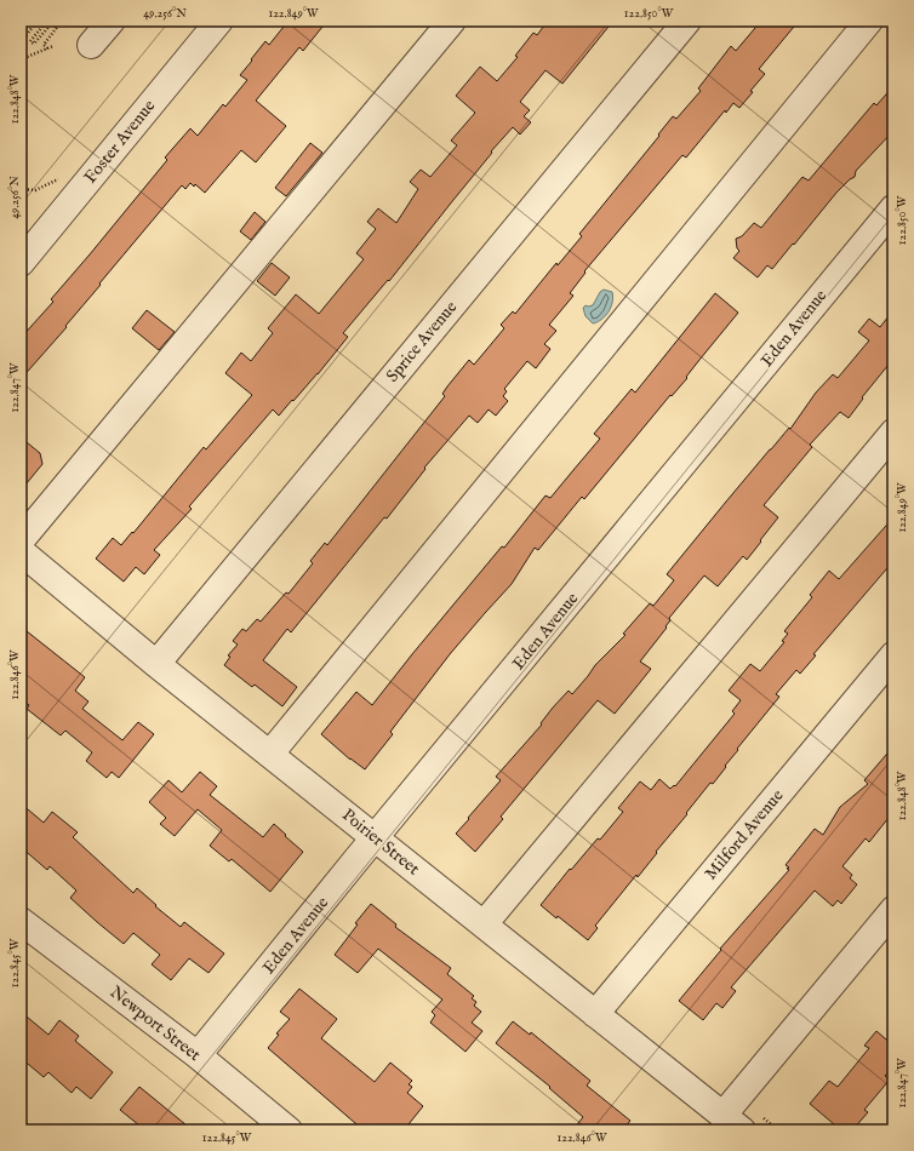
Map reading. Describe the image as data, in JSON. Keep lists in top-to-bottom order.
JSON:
{
  "streets": {
    "street": [
      "Foster Avenue",
      "Eden Avenue",
      "Sprice Avenue",
      "Milford Avenue",
      "Poirier Street",
      "Newport Street"
    ]
  },
  "crossings": [
    ["Eden Avenue", "Poirier Street"],
    ["Eden Avenue", "Newport Street"],
    ["Sprice Avenue", "Poirier Street"],
    ["Milford Avenue", "Poirier Street"]
  ],
  "coordinates": [
    "49.256°N",
    "122.849°W",
    "122.850°W",
    "122.848°W",
    "122.847°W",
    "122.846°W",
    "122.845°W"
  ]
}
